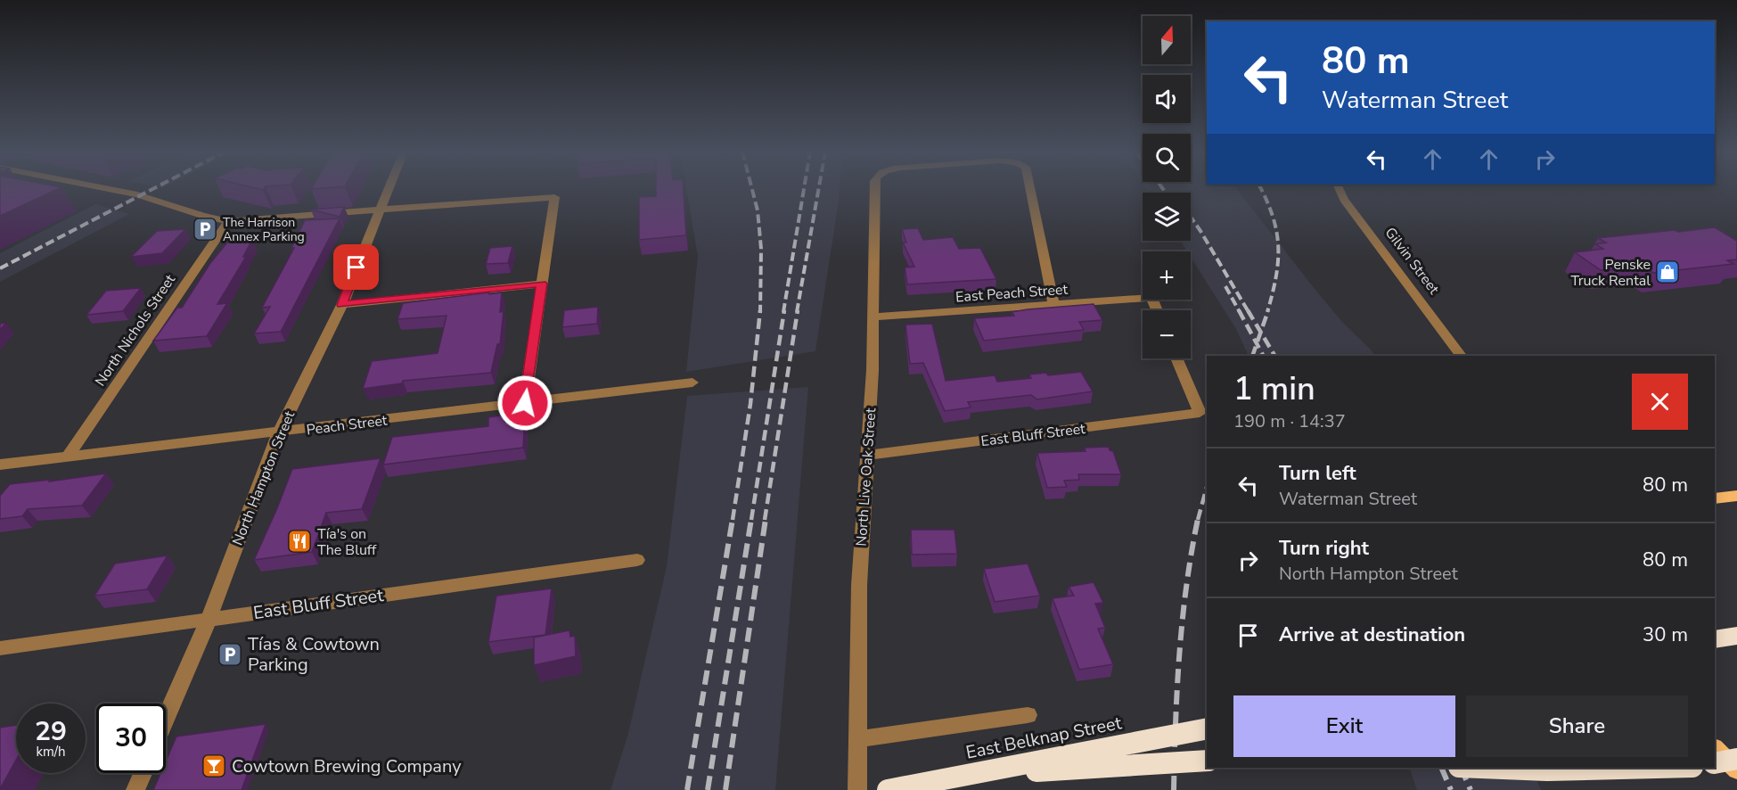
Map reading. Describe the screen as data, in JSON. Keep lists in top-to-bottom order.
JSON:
{
  "streets": {
    "highway": ["East Belknap Street"],
    "street": [
      "Gilvin Street",
      "East Peach Street",
      "North Nichols Street",
      "Peach Street",
      "East Bluff Street",
      "North Live Oak Street",
      "North Hampton Street"
    ]
  },
  "crossings": [
    ["East Peach Street", "North Live Oak Street"],
    ["North Nichols Street", "Peach Street"],
    ["Peach Street", "North Hampton Street"],
    ["East Bluff Street", "North Live Oak Street"],
    ["East Bluff Street", "North Hampton Street"],
    ["North Live Oak Street", "East Belknap Street"]
  ],
  "places": {
    "parking": ["The Harrison Annex Parking", "Tías & Cowtown Parking"],
    "shop": ["Penske Truck Rental"],
    "restaurant": ["Tía's on The Bluff"],
    "bar": ["Cowtown Brewing Company"]
  },
  "north": "top",
  "page": {
    "map_buttons": ["+", "−"],
    "turn": ["80 m", "Waterman Street"],
    "heading": ["1 min", "190 m · 14:37"],
    "list": [
      {
        "name": "Turn left",
        "note": "Waterman Street",
        "value": "80 m"
      },
      {
        "name": "Turn right",
        "note": "North Hampton Street",
        "value": "80 m"
      },
      {
        "name": "Arrive at destination",
        "value": "30 m"
      }
    ],
    "buttons": ["Exit", "Share"],
    "speed": "29 km/h",
    "limit": "30"
  }
}
